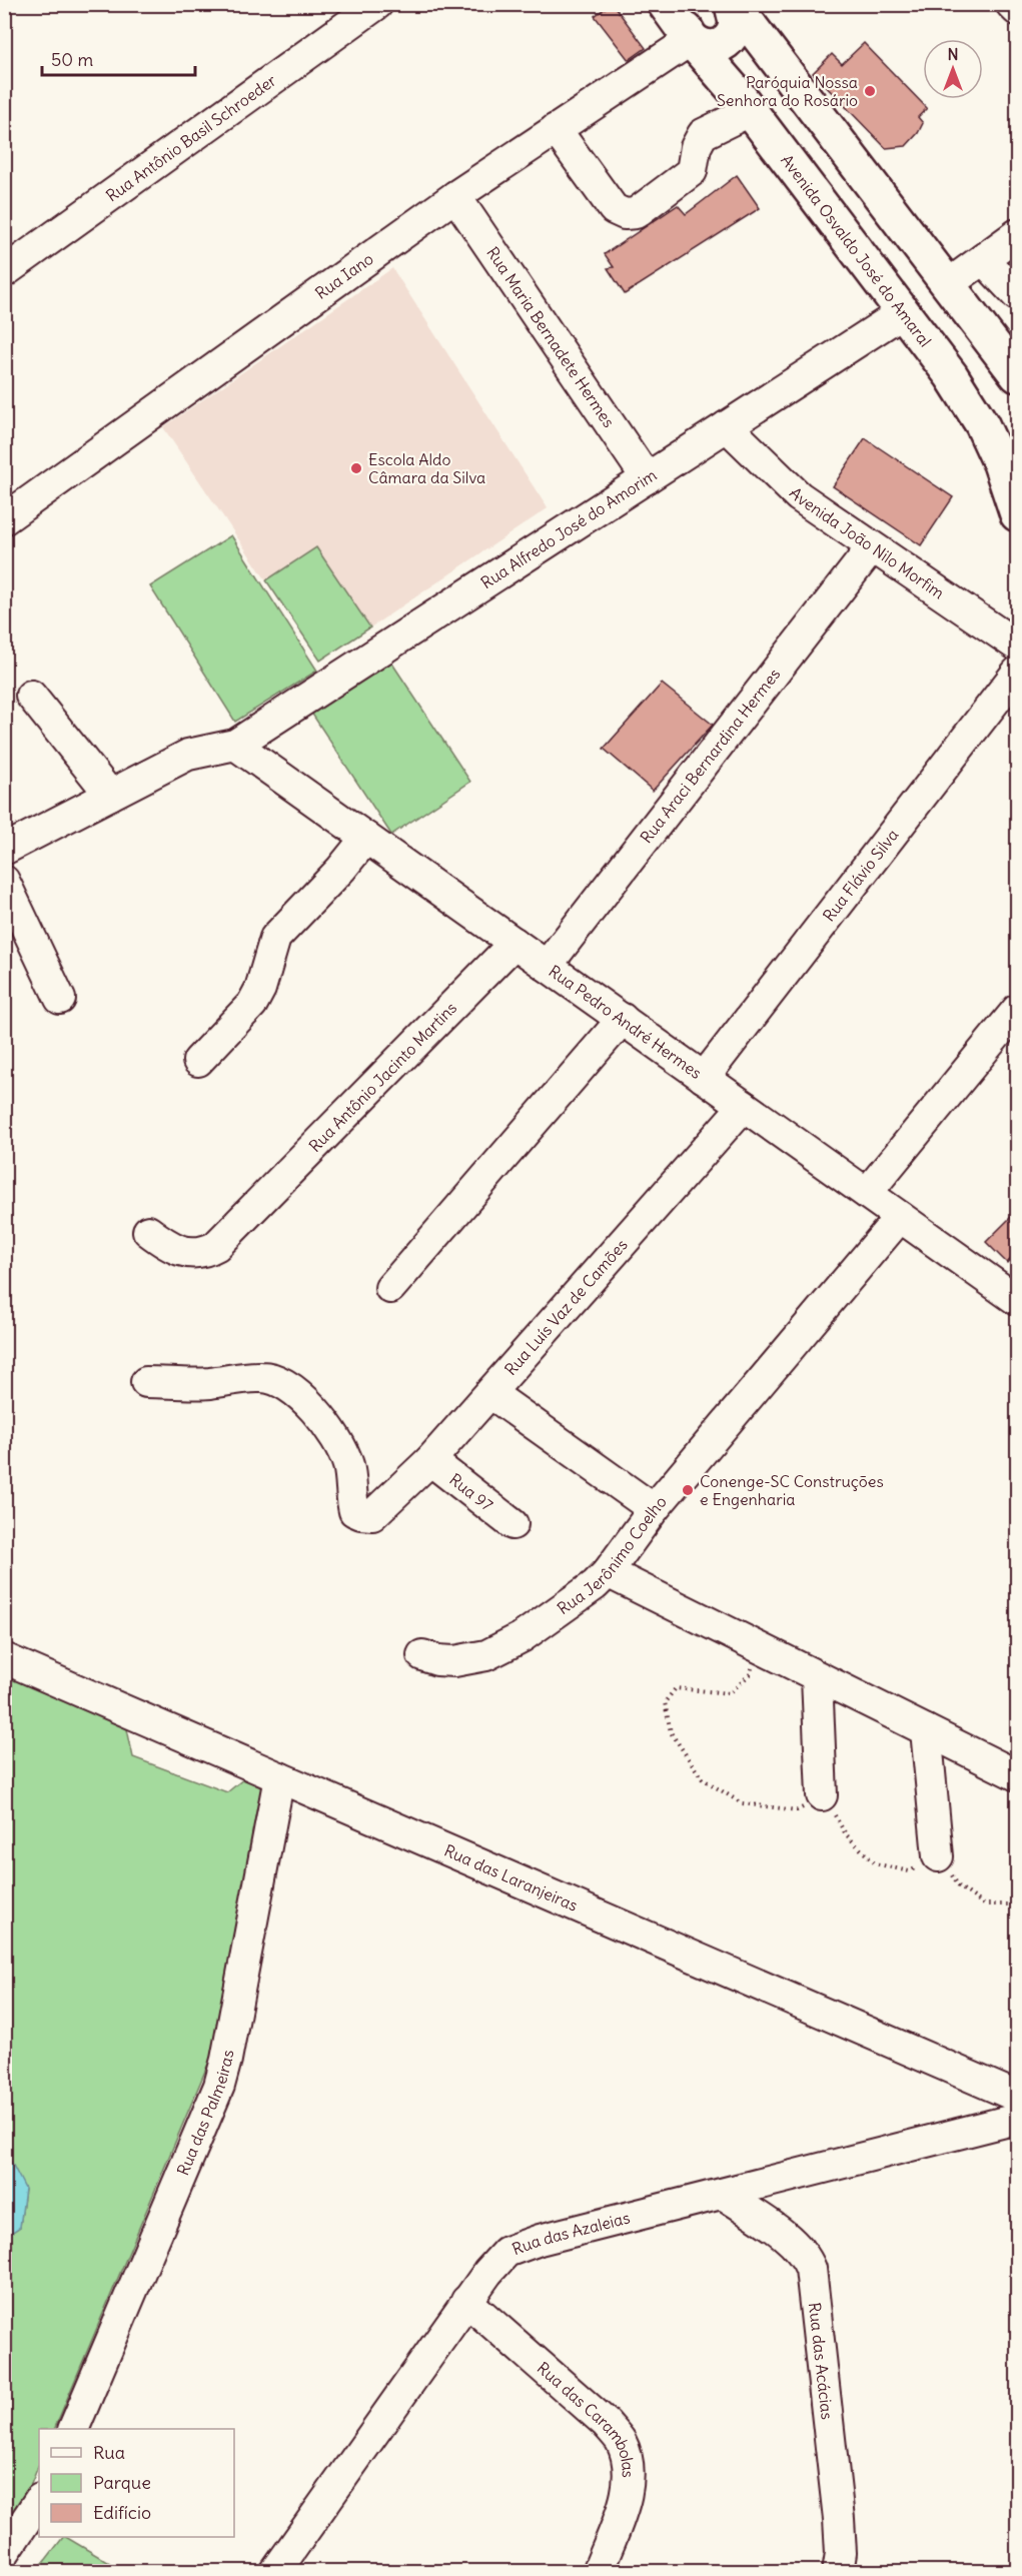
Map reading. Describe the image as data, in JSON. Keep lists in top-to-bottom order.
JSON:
{
  "streets": {
    "main road": ["Avenida Osvaldo José do Amaral"],
    "street": [
      "Rua Antônio Basil Schroeder",
      "Rua Iano",
      "Rua Maria Bernadete Hermes",
      "Rua Alfredo José do Amorim",
      "Avenida João Nilo Morfim",
      "Rua Araci Bernardina Hermes",
      "Rua Flávio Silva",
      "Rua Pedro André Hermes",
      "Rua Antônio Jacinto Martins",
      "Rua Luís Vaz de Camões",
      "Rua 97",
      "Rua Jerônimo Coelho",
      "Rua das Laranjeiras",
      "Rua das Palmeiras",
      "Rua das Azaleias",
      "Rua das Acácias",
      "Rua das Carambolas"
    ]
  },
  "crossings": [
    ["Avenida Osvaldo José do Amaral", "Rua Iano"],
    ["Avenida Osvaldo José do Amaral", "Rua Alfredo José do Amorim"],
    ["Rua Iano", "Rua Maria Bernadete Hermes"],
    ["Rua Maria Bernadete Hermes", "Rua Alfredo José do Amorim"],
    ["Rua Alfredo José do Amorim", "Avenida João Nilo Morfim"],
    ["Rua Alfredo José do Amorim", "Rua Pedro André Hermes"],
    ["Avenida João Nilo Morfim", "Rua Araci Bernardina Hermes"],
    ["Rua Araci Bernardina Hermes", "Rua Pedro André Hermes"],
    ["Rua Flávio Silva", "Rua Pedro André Hermes"],
    ["Rua Pedro André Hermes", "Rua Antônio Jacinto Martins"],
    ["Rua Pedro André Hermes", "Rua Luís Vaz de Camões"],
    ["Rua Pedro André Hermes", "Rua Jerônimo Coelho"],
    ["Rua Luís Vaz de Camões", "Rua 97"],
    ["Rua das Laranjeiras", "Rua das Palmeiras"],
    ["Rua das Azaleias", "Rua das Acácias"],
    ["Rua das Azaleias", "Rua das Carambolas"]
  ],
  "places": ["Paróquia Nossa Senhora do Rosário", "Escola Aldo Câmara da Silva", "Conenge-SC Construções e Engenharia"],
  "legend": ["Rua", "Parque", "Edifício"],
  "scale_bar": "50 m",
  "north": "top"
}
